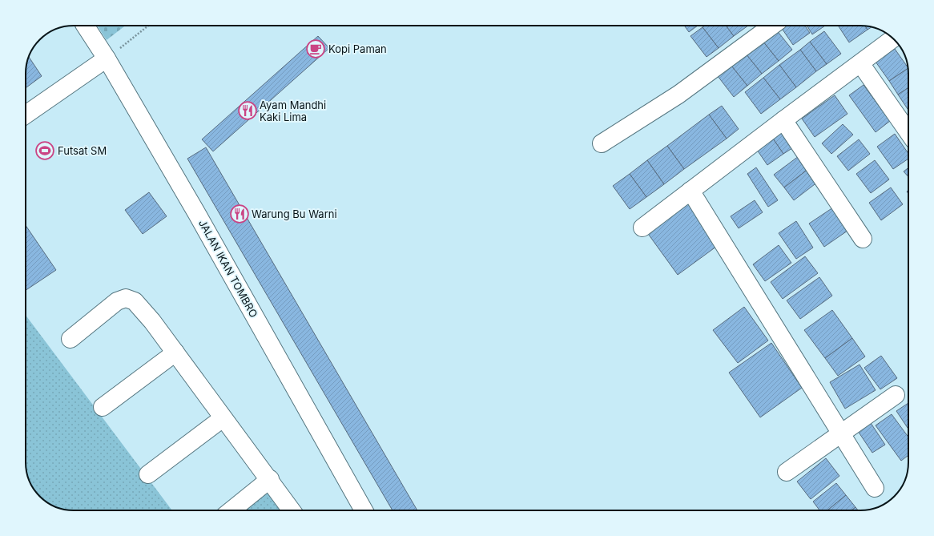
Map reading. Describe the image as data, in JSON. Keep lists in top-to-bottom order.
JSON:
{
  "streets": {
    "street": ["JALAN IKAN TOMBRO"]
  },
  "places": {
    "cafe": ["Kopi Paman"],
    "restaurant": ["Ayam Mandhi Kaki Lima", "Warung Bu Warni"],
    "sports": ["Futsat SM"]
  }
}
